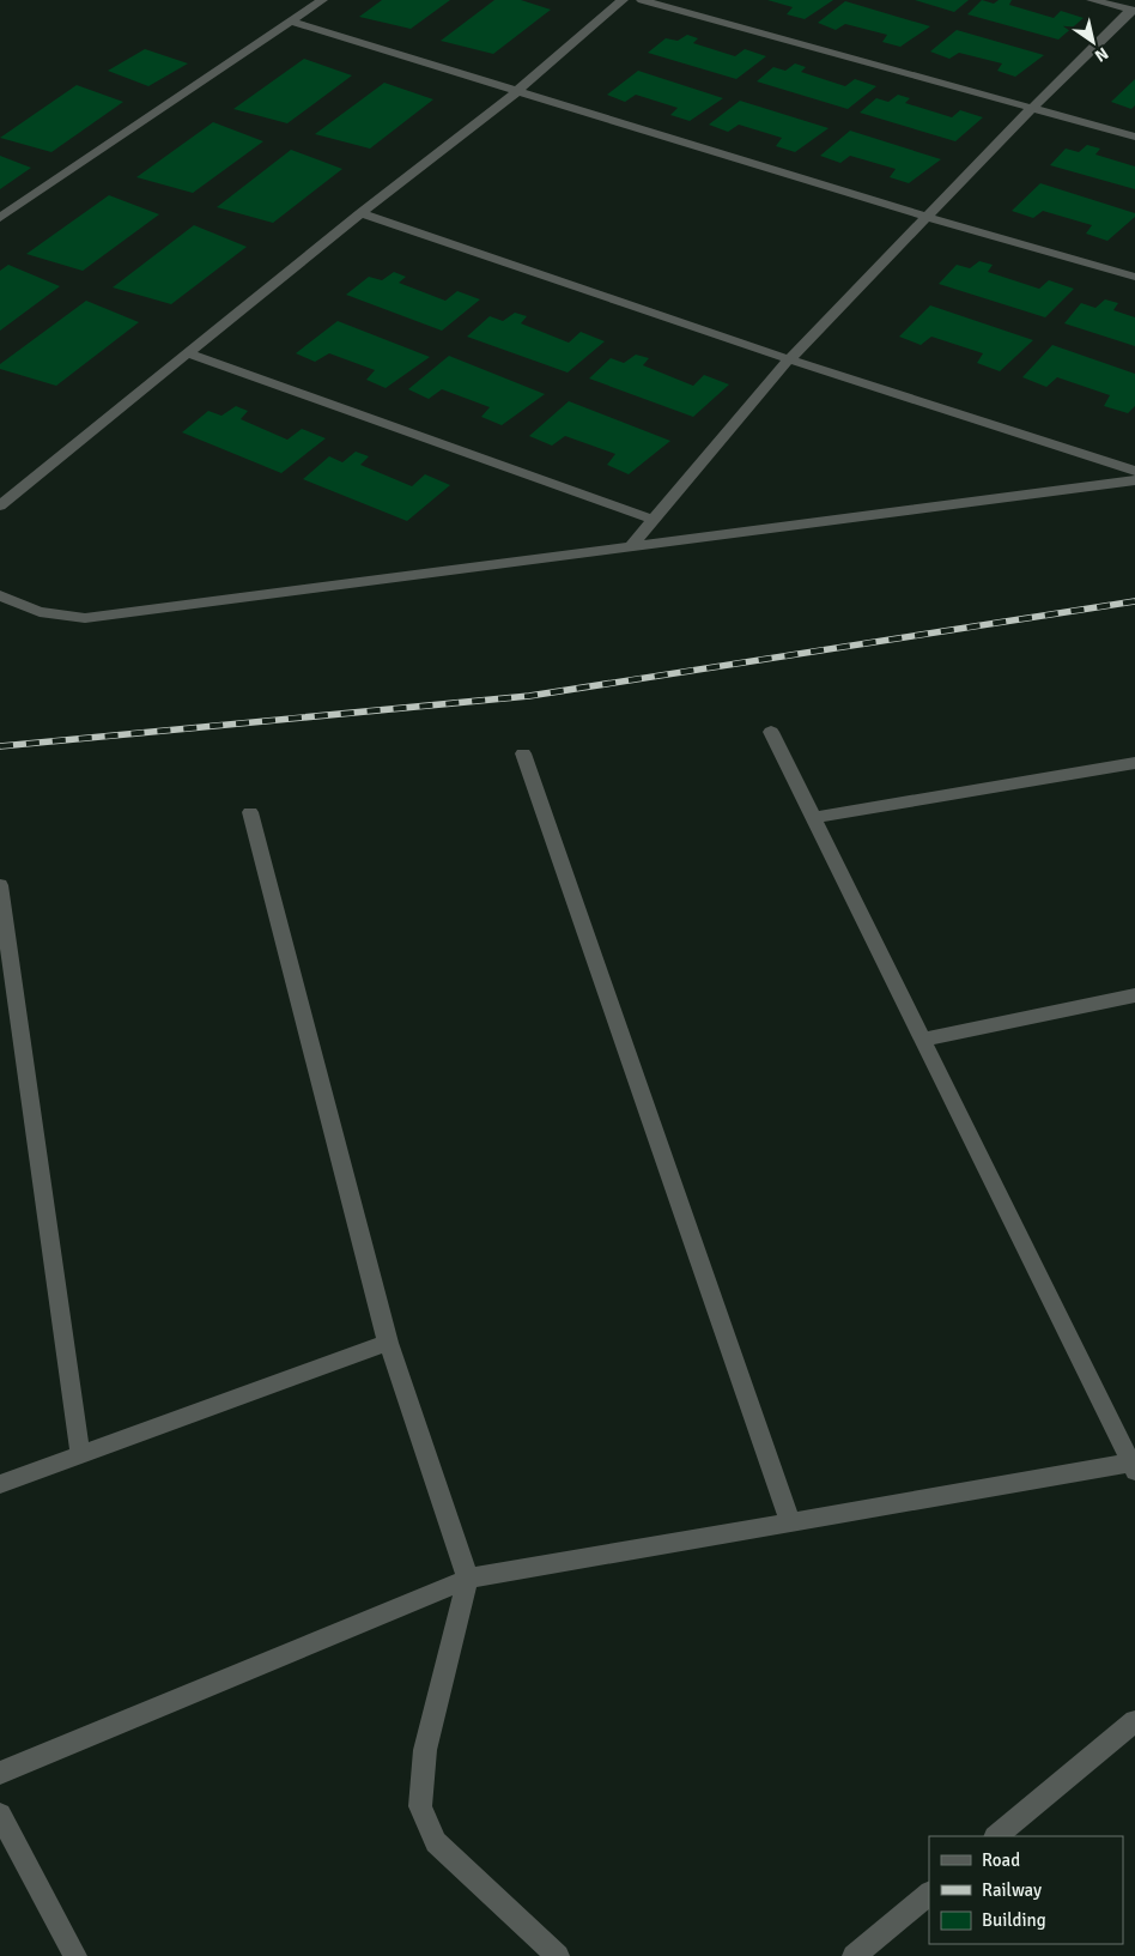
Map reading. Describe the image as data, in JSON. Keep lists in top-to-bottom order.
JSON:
{
  "legend": ["Road", "Railway", "Building"],
  "north": "bottom right"
}
